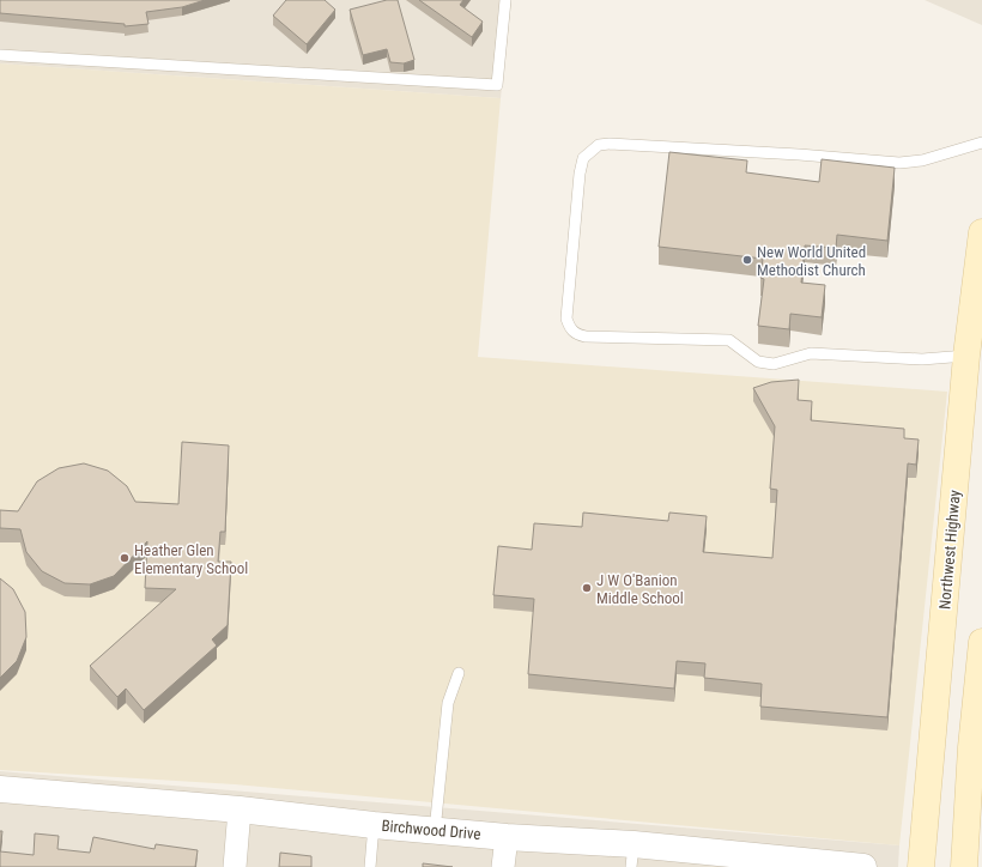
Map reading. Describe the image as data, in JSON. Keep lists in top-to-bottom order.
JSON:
{
  "streets": {
    "main road": ["Northwest Highway"],
    "street": ["Birchwood Drive"]
  },
  "places": ["New World United Methodist Church", "Heather Glen Elementary School", "J W O'Banion Middle School"]
}
